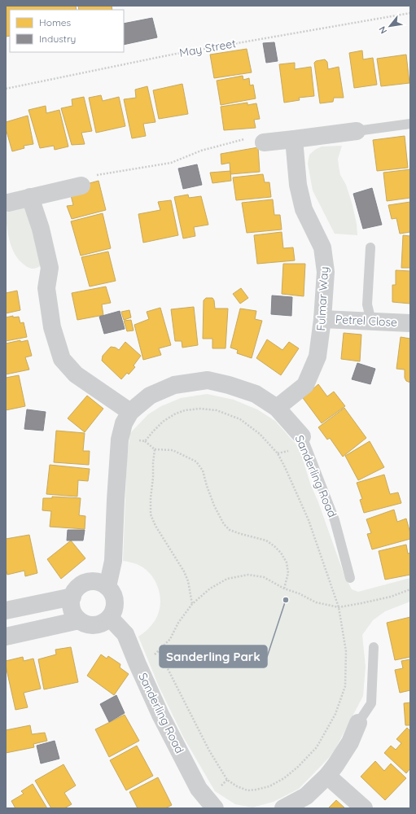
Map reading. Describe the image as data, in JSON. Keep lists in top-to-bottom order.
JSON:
{
  "streets": {
    "street": ["Fulmar Way", "Petrel Close", "Sanderling Road"],
    "path": ["May Street"]
  },
  "crossings": [
    ["Fulmar Way", "Petrel Close"],
    ["Fulmar Way", "Sanderling Road"]
  ],
  "places": ["Sanderling Park"],
  "legend": ["Homes", "Industry"],
  "north": "bottom left"
}
